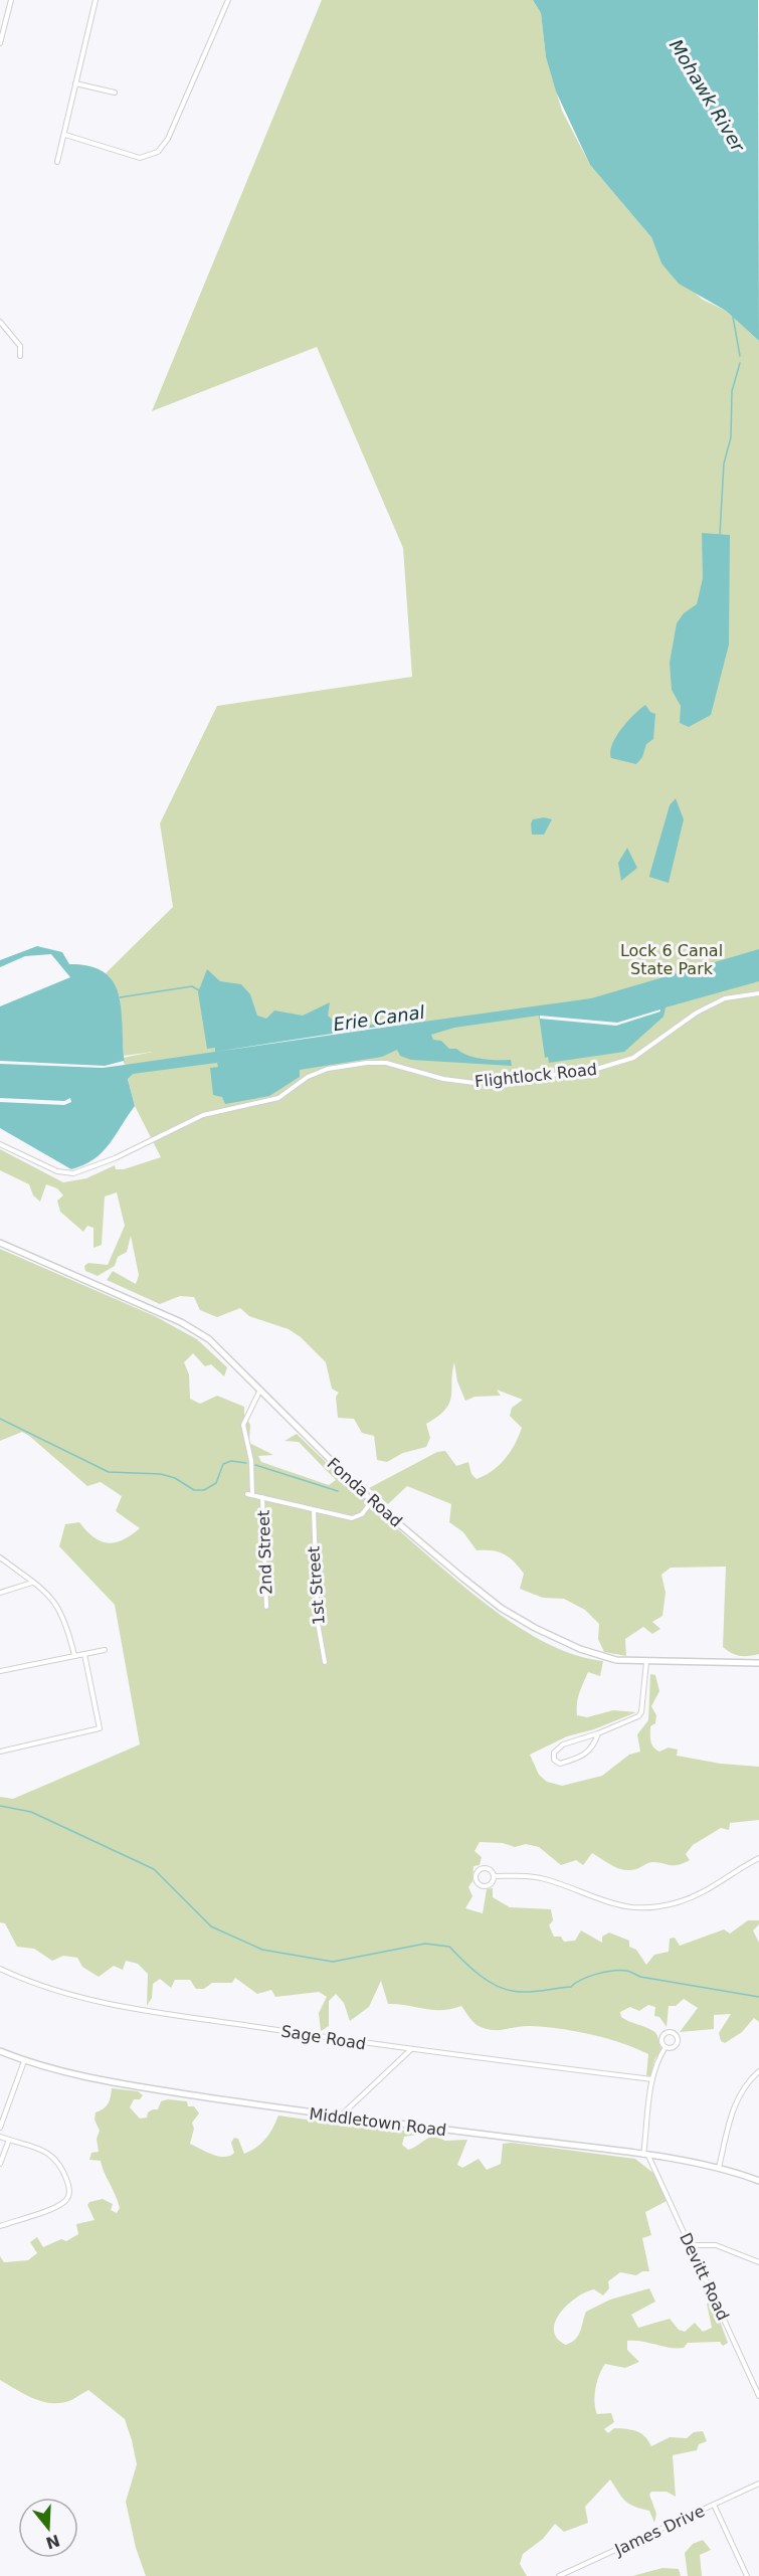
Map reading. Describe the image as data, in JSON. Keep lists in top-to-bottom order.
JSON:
{
  "streets": {
    "street": [
      "Flightlock Road",
      "Fonda Road",
      "2nd Street",
      "1st Street",
      "Sage Road",
      "Middletown Road",
      "Devitt Road",
      "James Drive"
    ]
  },
  "crossings": [
    ["Middletown Road", "Devitt Road"]
  ],
  "water": ["Mohawk River", "Erie Canal"],
  "parks": ["Lock 6 Canal State Park"],
  "north": "bottom"
}
